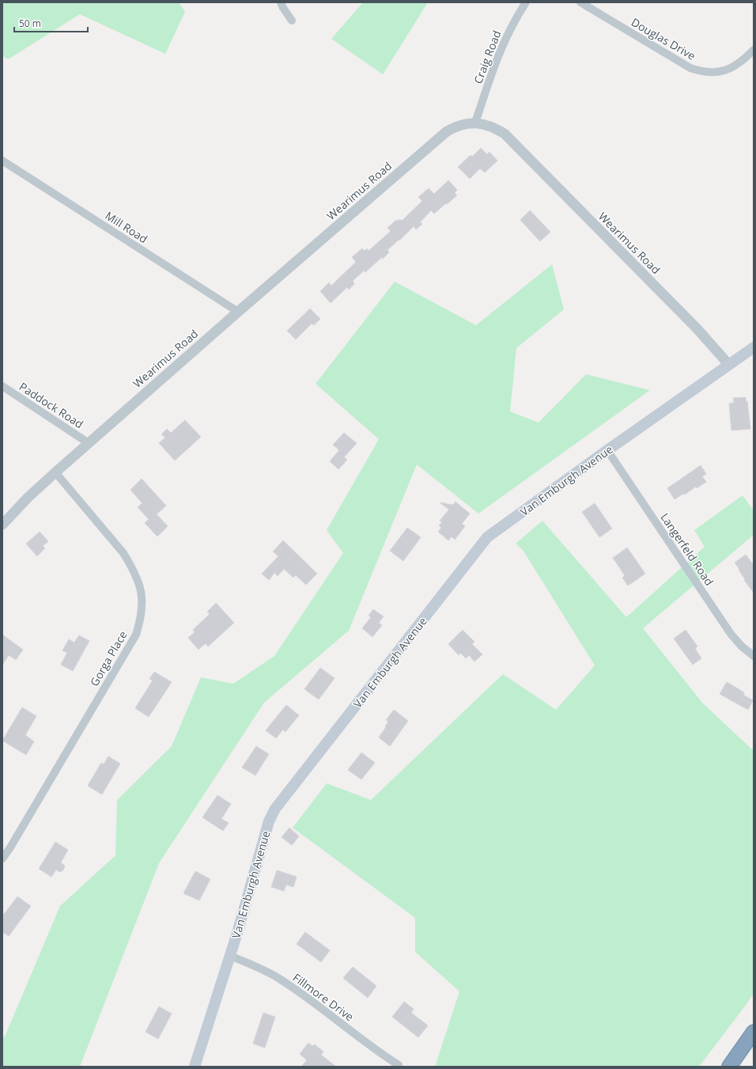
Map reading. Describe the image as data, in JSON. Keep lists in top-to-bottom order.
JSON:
{
  "streets": {
    "main road": ["Van Emburgh Avenue"],
    "street": [
      "Douglas Drive",
      "Craig Road",
      "Wearimus Road",
      "Mill Road",
      "Paddock Road",
      "Langerfeld Road",
      "Gorga Place",
      "Fillmore Drive"
    ]
  },
  "crossings": [
    ["Craig Road", "Wearimus Road"],
    ["Wearimus Road", "Mill Road"],
    ["Wearimus Road", "Paddock Road"],
    ["Wearimus Road", "Van Emburgh Avenue"],
    ["Wearimus Road", "Gorga Place"],
    ["Van Emburgh Avenue", "Langerfeld Road"],
    ["Van Emburgh Avenue", "Fillmore Drive"]
  ],
  "scale_bar": "50 m"
}
